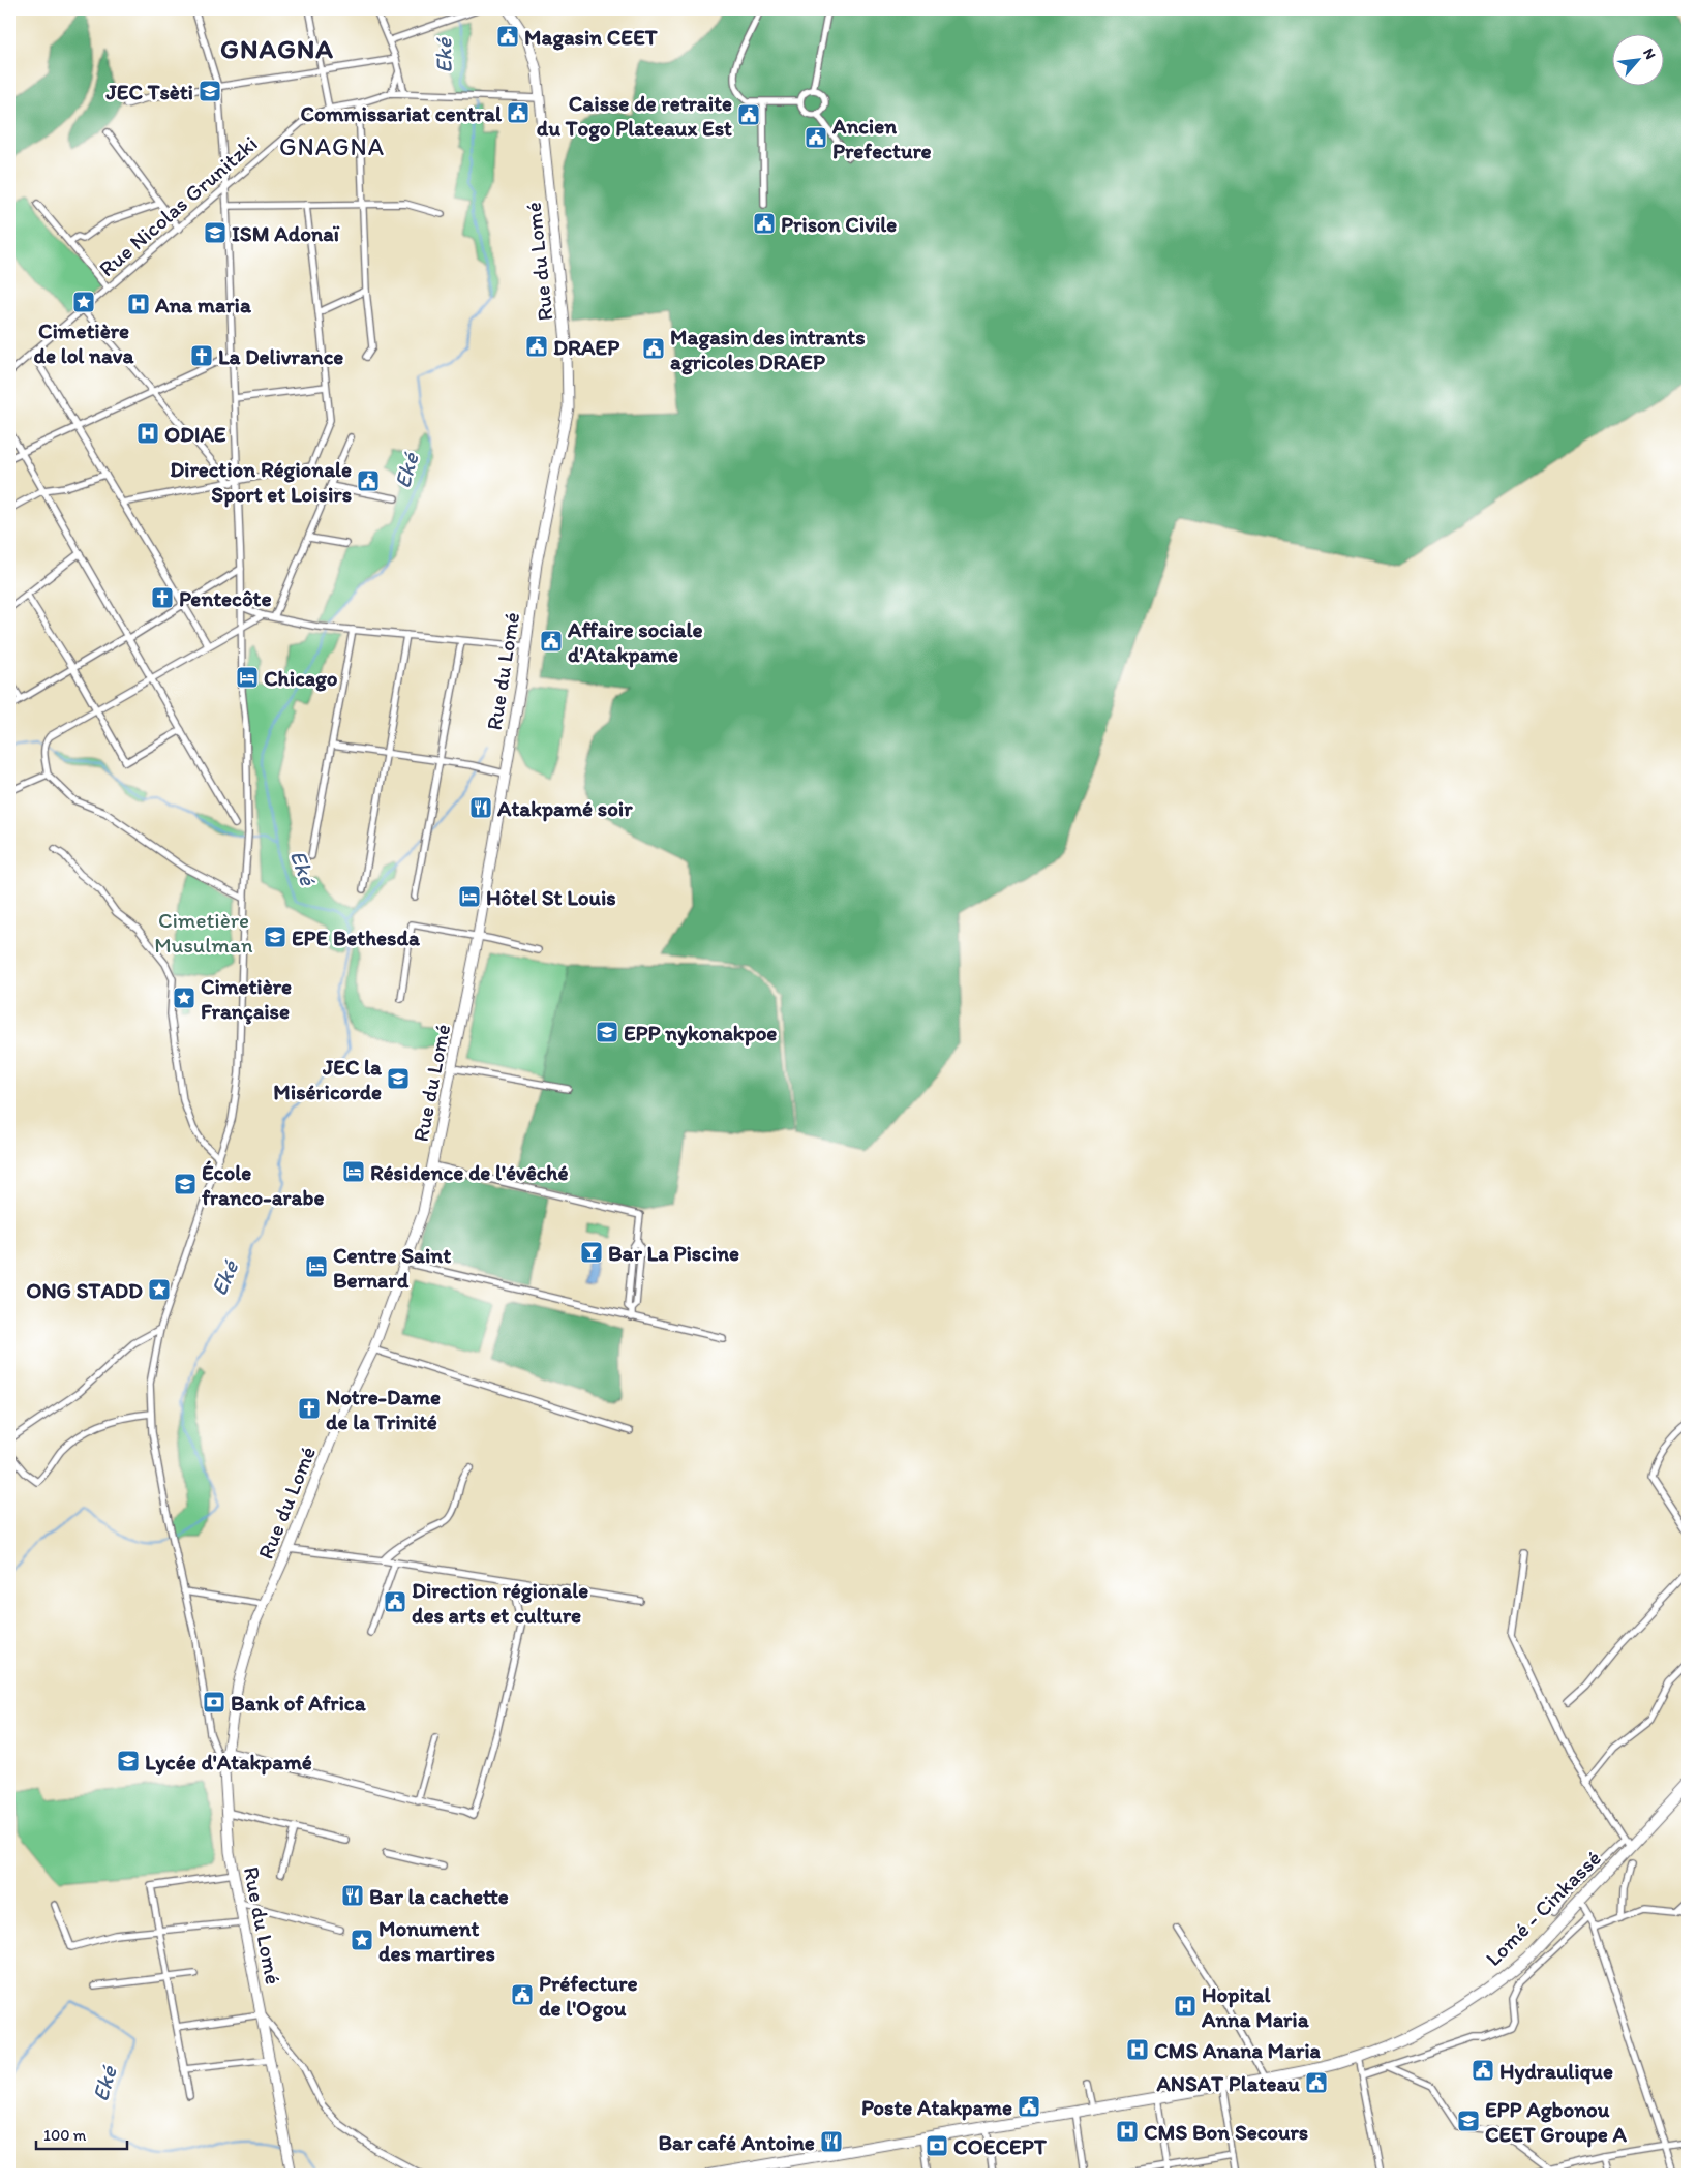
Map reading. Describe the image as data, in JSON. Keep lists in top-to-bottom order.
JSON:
{
  "streets": {
    "highway": ["Lomé - Cinkassé"],
    "main road": ["Rue du Lomé"],
    "street": ["Rue Nicolas Grunitzki"]
  },
  "crossings": [
    ["Rue Nicolas Grunitzki", "Rue du Lomé"]
  ],
  "districts": ["GNAGNA", "GNAGNA"],
  "water": ["Eké"],
  "parks": ["Cimetière Musulman"],
  "places": {
    "public building": [
      "Magasin CEET",
      "Commissariat central",
      "Caisse de retraite du Togo Plateaux Est",
      "Ancien Prefecture",
      "Prison Civile",
      "DRAEP",
      "Magasin des intrants agricoles DRAEP",
      "Direction Régionale Sport et Loisirs",
      "Affaire sociale d'Atakpame",
      "Direction régionale des arts et culture",
      "Préfecture de l'Ogou",
      "Hydraulique",
      "ANSAT Plateau",
      "Poste Atakpame"
    ],
    "school or university": [
      "JEC Tsèti",
      "ISM Adonaï",
      "EPE Bethesda",
      "EPP nykonakpoe",
      "JEC la Miséricorde",
      "École franco-arabe",
      "Lycée d'Atakpamé",
      "EPP Agbonou CEET Groupe A"
    ],
    "place": [
      "Cimetière de lol nava",
      "Cimetière Française",
      "ONG STADD",
      "Monument des martires"
    ],
    "hospital": [
      "Ana maria",
      "ODIAE",
      "Hopital Anna Maria",
      "CMS Anana Maria",
      "CMS Bon Secours"
    ],
    "church": ["La Delivrance", "Pentecôte", "Notre-Dame de la Trinité"],
    "hotel": [
      "Chicago",
      "Hôtel St Louis",
      "Résidence de l'évêché",
      "Centre Saint Bernard"
    ],
    "restaurant": ["Atakpamé soir", "Bar la cachette", "Bar café Antoine"],
    "bar": ["Bar La Piscine"],
    "bank": ["Bank of Africa", "COECEPT"]
  },
  "scale_bar": "100 m",
  "north": "top right"
}
